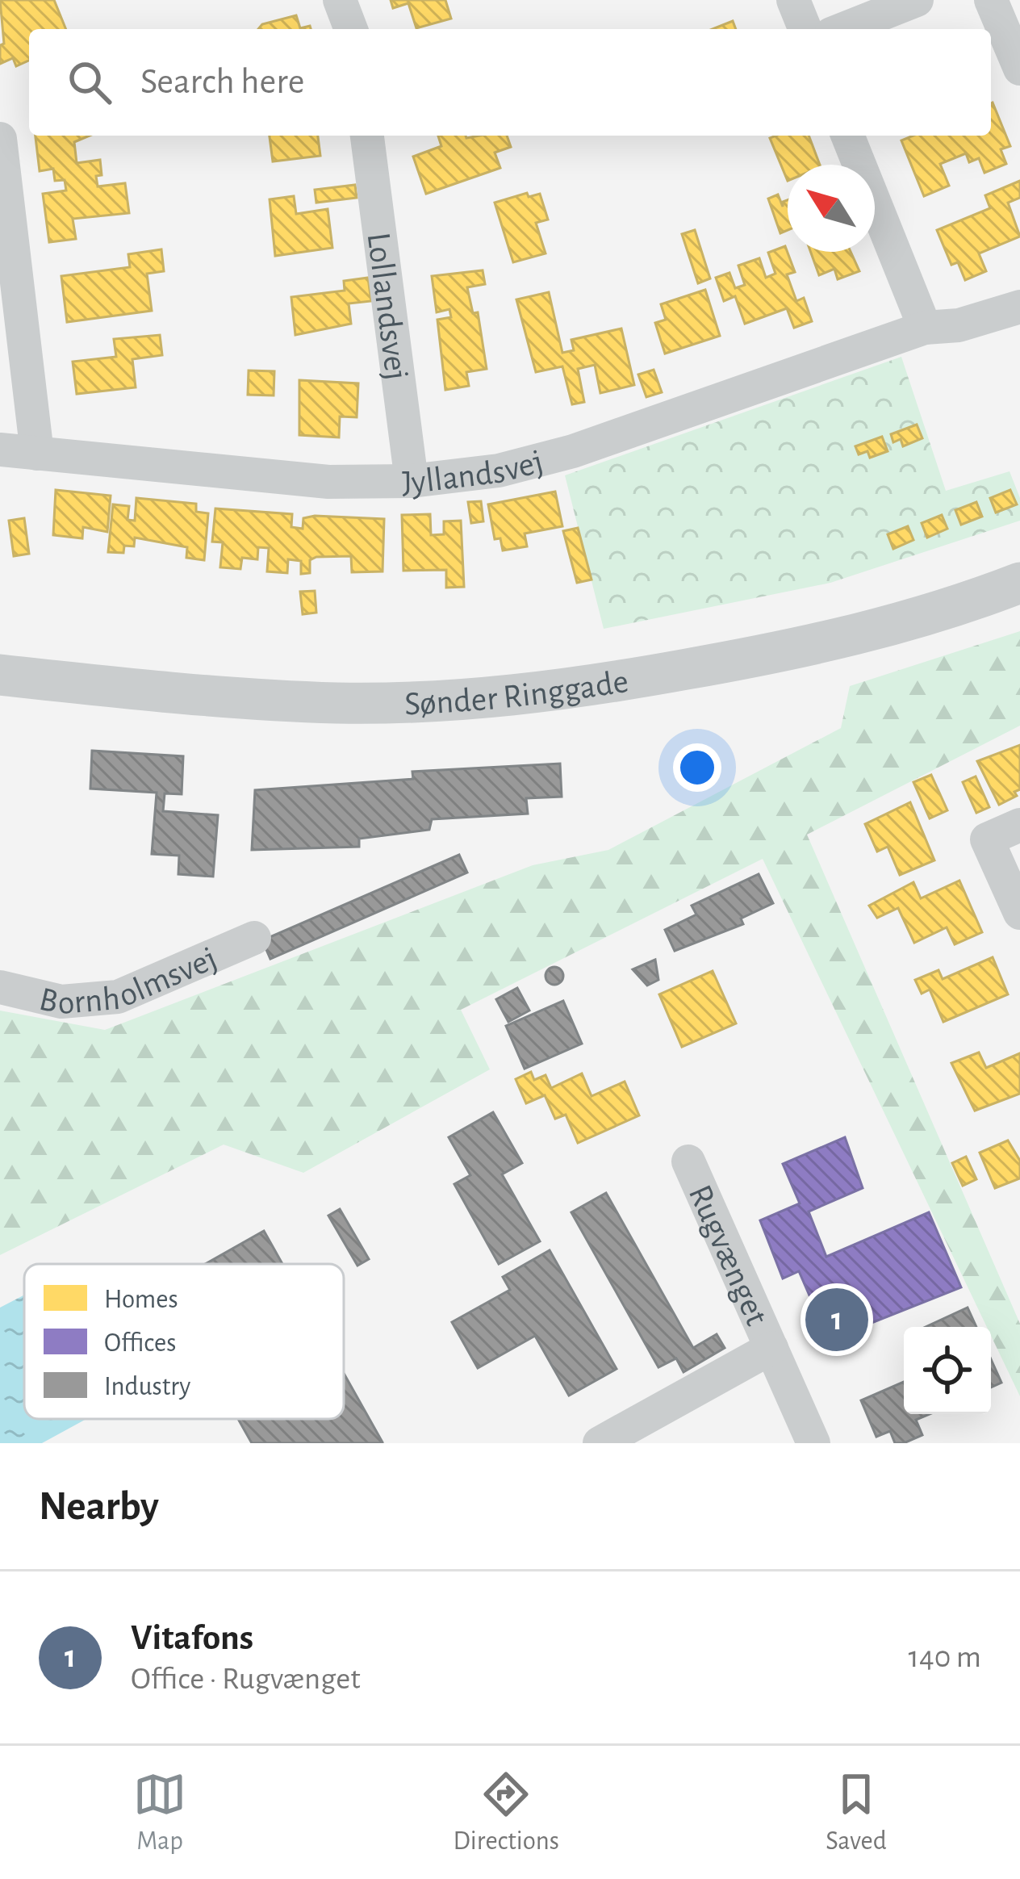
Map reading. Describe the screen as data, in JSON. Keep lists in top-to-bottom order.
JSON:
{
  "streets": {
    "street": [
      "Lollandsvej",
      "Jyllandsvej",
      "Sønder Ringgade",
      "Bornholmsvej",
      "Rugvænget"
    ]
  },
  "crossings": [
    ["Lollandsvej", "Jyllandsvej"]
  ],
  "legend": ["Homes", "Offices", "Industry"],
  "north": "top left",
  "page": {
    "search": "Search here",
    "pins": "1",
    "heading": "Nearby",
    "list": [
      {
        "mark": "1",
        "name": "Vitafons",
        "note": "Office · Rugvænget",
        "value": "140 m"
      }
    ],
    "nav": ["Map", "Directions", "Saved"]
  }
}
